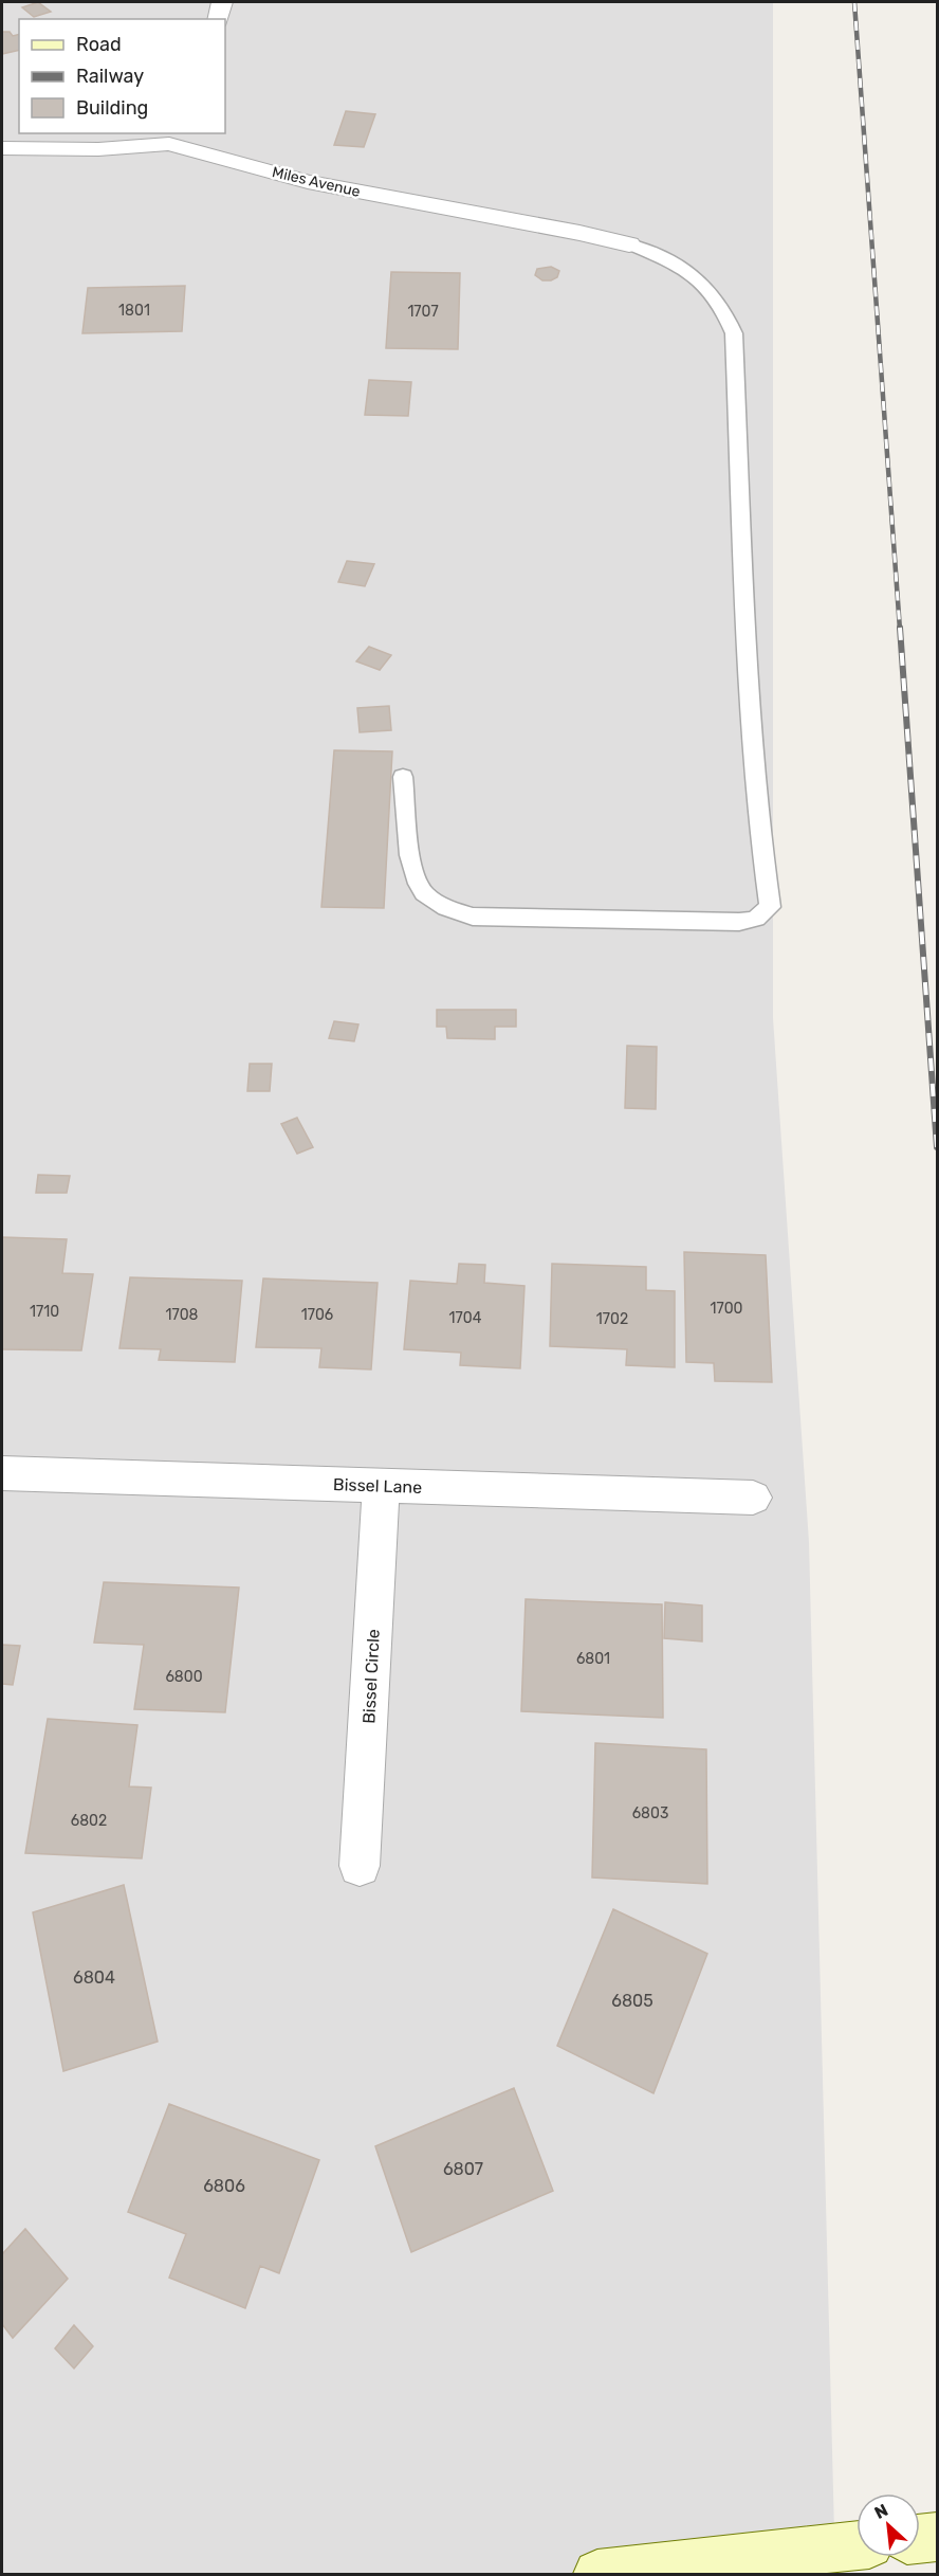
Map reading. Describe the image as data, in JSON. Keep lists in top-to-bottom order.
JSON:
{
  "streets": {
    "street": ["Miles Avenue", "Bissel Lane", "Bissel Circle"]
  },
  "crossings": [
    ["Bissel Lane", "Bissel Circle"]
  ],
  "house_numbers": [
    "1801",
    "1707",
    "1700",
    "1710",
    "1708",
    "1706",
    "1704",
    "1702",
    "6801",
    "6800",
    "6803",
    "6802",
    "6804",
    "6805",
    "6807",
    "6806"
  ],
  "legend": ["Road", "Railway", "Building"],
  "north": "top left"
}
